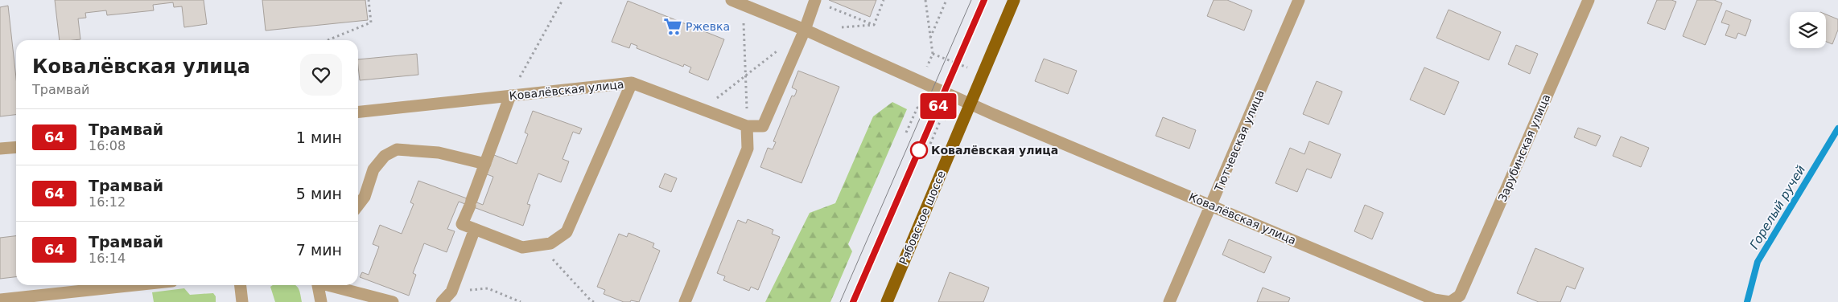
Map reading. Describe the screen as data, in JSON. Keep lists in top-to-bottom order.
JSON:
{
  "streets": {
    "main road": ["Рябовское шоссе"],
    "street": ["Ковалёвская улица", "Тютчевская улица", "Зарубинская улица"]
  },
  "crossings": [
    ["Ковалёвская улица", "Тютчевская улица"],
    ["Ковалёвская улица", "Зарубинская улица"],
    ["Ковалёвская улица", "Рябовское шоссе"]
  ],
  "water": ["Горелый ручей"],
  "places": {
    "supermarket": ["Ржевка"],
    "other": ["Ковалёвская улица"]
  },
  "lines": ["tram line 64"],
  "page": {
    "on_map": "64",
    "heading": ["Ковалёвская улица", "Трамвай"],
    "list": [
      {
        "mark": "64",
        "name": "Трамвай",
        "note": "16:08",
        "value": "1 мин"
      },
      {
        "mark": "64",
        "name": "Трамвай",
        "note": "16:12",
        "value": "5 мин"
      },
      {
        "mark": "64",
        "name": "Трамвай",
        "note": "16:14",
        "value": "7 мин"
      }
    ]
  }
}
